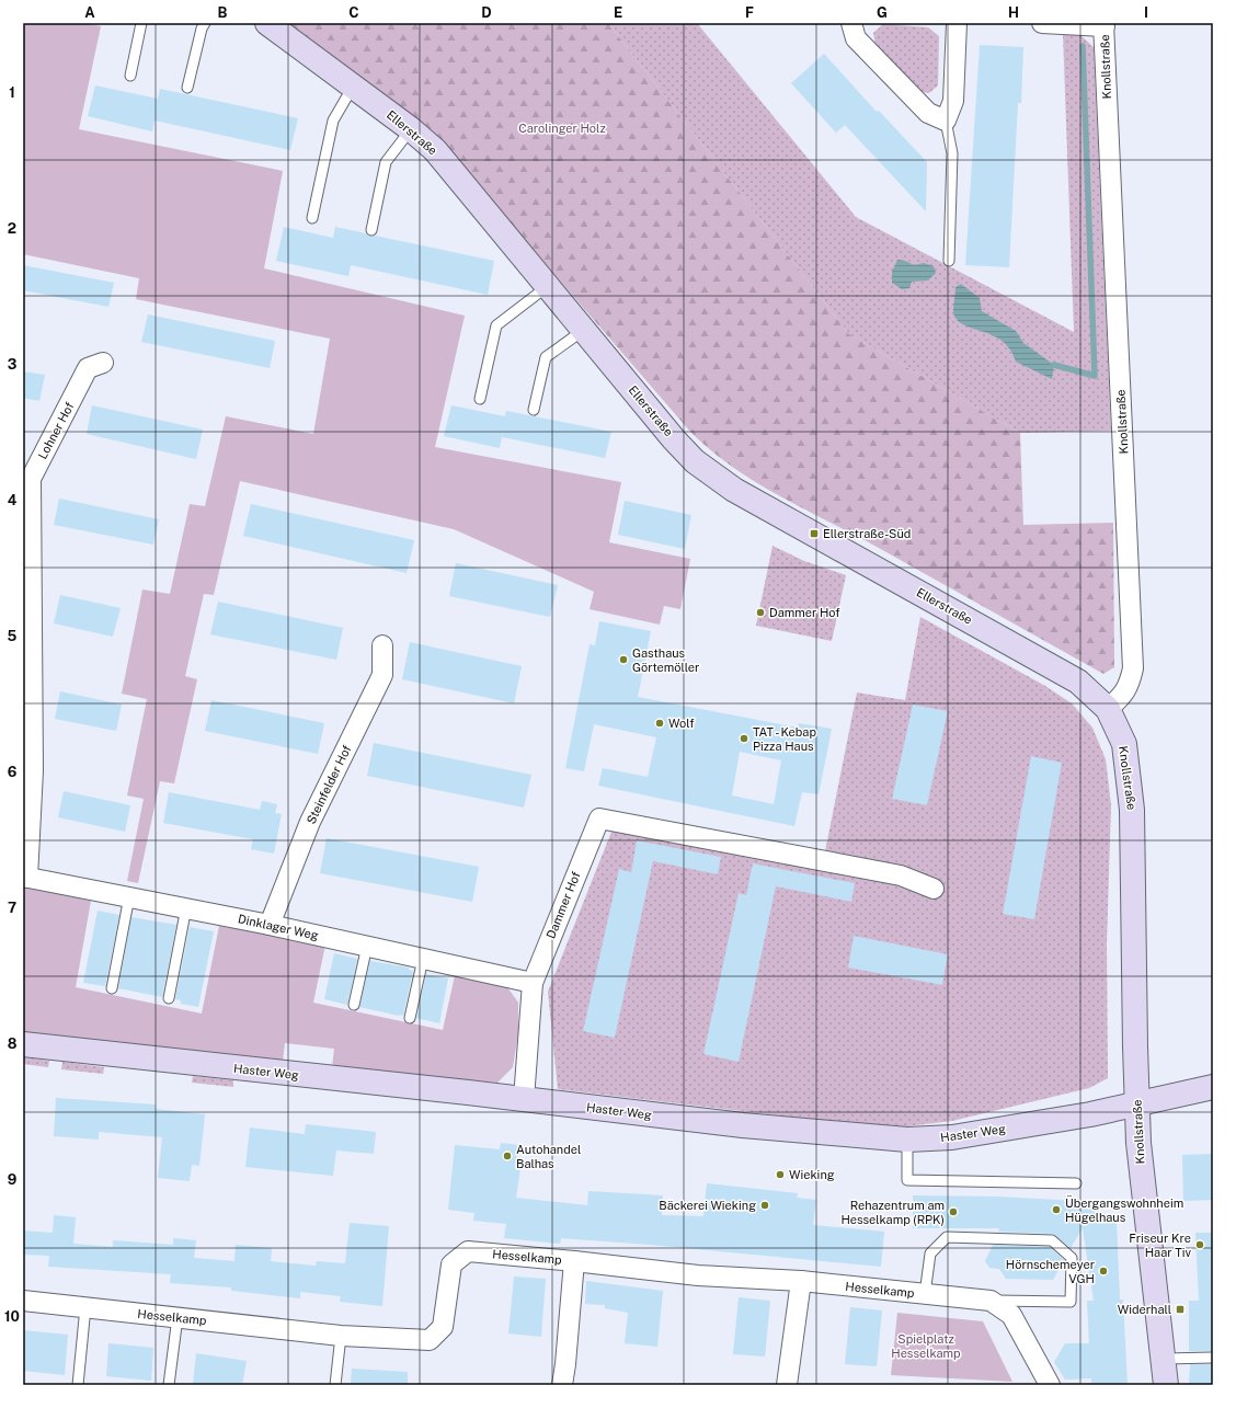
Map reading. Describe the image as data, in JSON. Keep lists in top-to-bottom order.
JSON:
{
  "streets": {
    "street": [
      "Knollstraße",
      "Ellerstraße",
      "Lohner Hof",
      "Steinfelder Hof",
      "Dammer Hof",
      "Dinklager Weg",
      "Haster Weg",
      "Hesselkamp"
    ]
  },
  "crossings": [
    ["Knollstraße", "Ellerstraße"],
    ["Knollstraße", "Haster Weg"],
    ["Lohner Hof", "Dinklager Weg"],
    ["Steinfelder Hof", "Dinklager Weg"],
    ["Dammer Hof", "Dinklager Weg"],
    ["Dammer Hof", "Haster Weg"]
  ],
  "parks": ["Carolinger Holz", "Spielplatz Hesselkamp"],
  "places": {
    "transit": ["Ellerstraße-Süd", "Widerhall"],
    "other": [
      "Dammer Hof",
      "Gasthaus Görtemöller",
      "Wolf",
      "TAT - Kebap Pizza Haus",
      "Autohandel Balhas",
      "Wieking",
      "Bäckerei Wieking",
      "Übergangswohnheim Hügelhaus",
      "Rehazentrum am Hesselkamp (RPK)",
      "Friseur Kre Haar Tiv",
      "Hörnschemeyer VGH"
    ]
  },
  "grid": {
    "columns": [
      "A",
      "B",
      "C",
      "D",
      "E",
      "F",
      "G",
      "H",
      "I"
    ],
    "rows": [
      "1",
      "2",
      "3",
      "4",
      "5",
      "6",
      "7",
      "8",
      "9",
      "10"
    ]
  }
}
